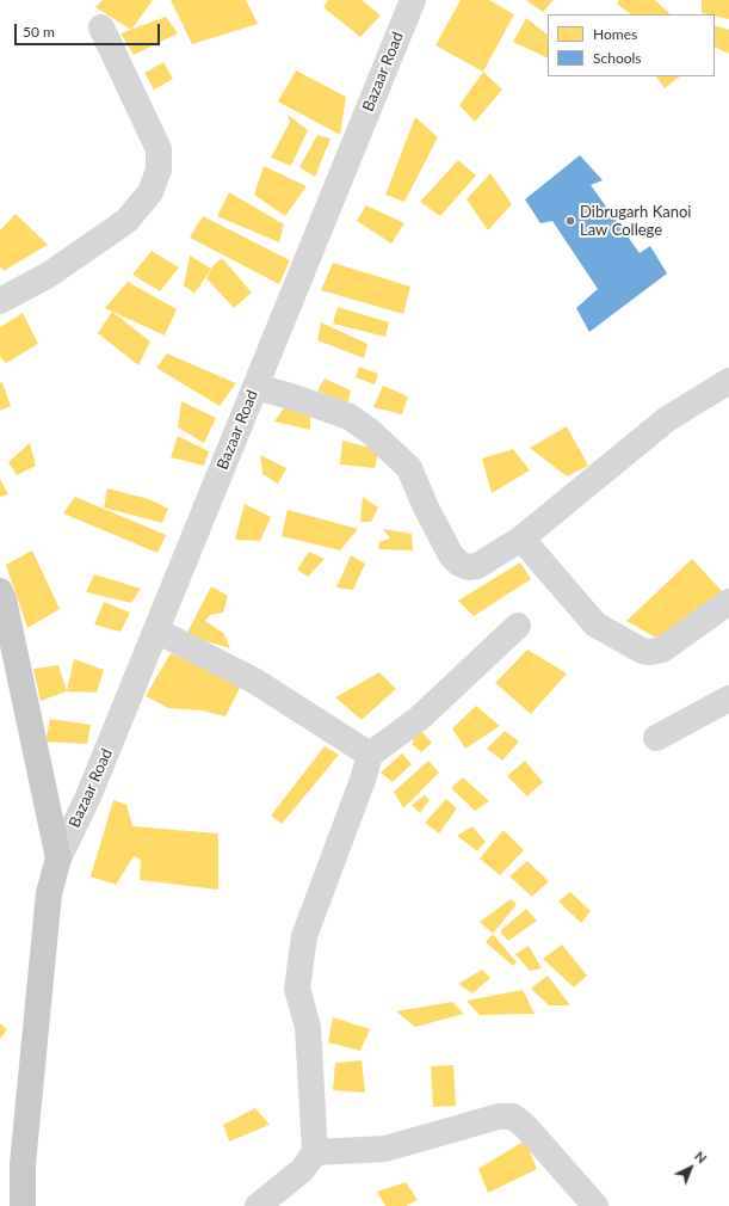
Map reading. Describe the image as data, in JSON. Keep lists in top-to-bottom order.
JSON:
{
  "streets": {
    "street": ["Bazaar Road"]
  },
  "places": ["Dibrugarh Kanoi Law College"],
  "legend": ["Homes", "Schools"],
  "scale_bar": "50 m",
  "north": "top right"
}
